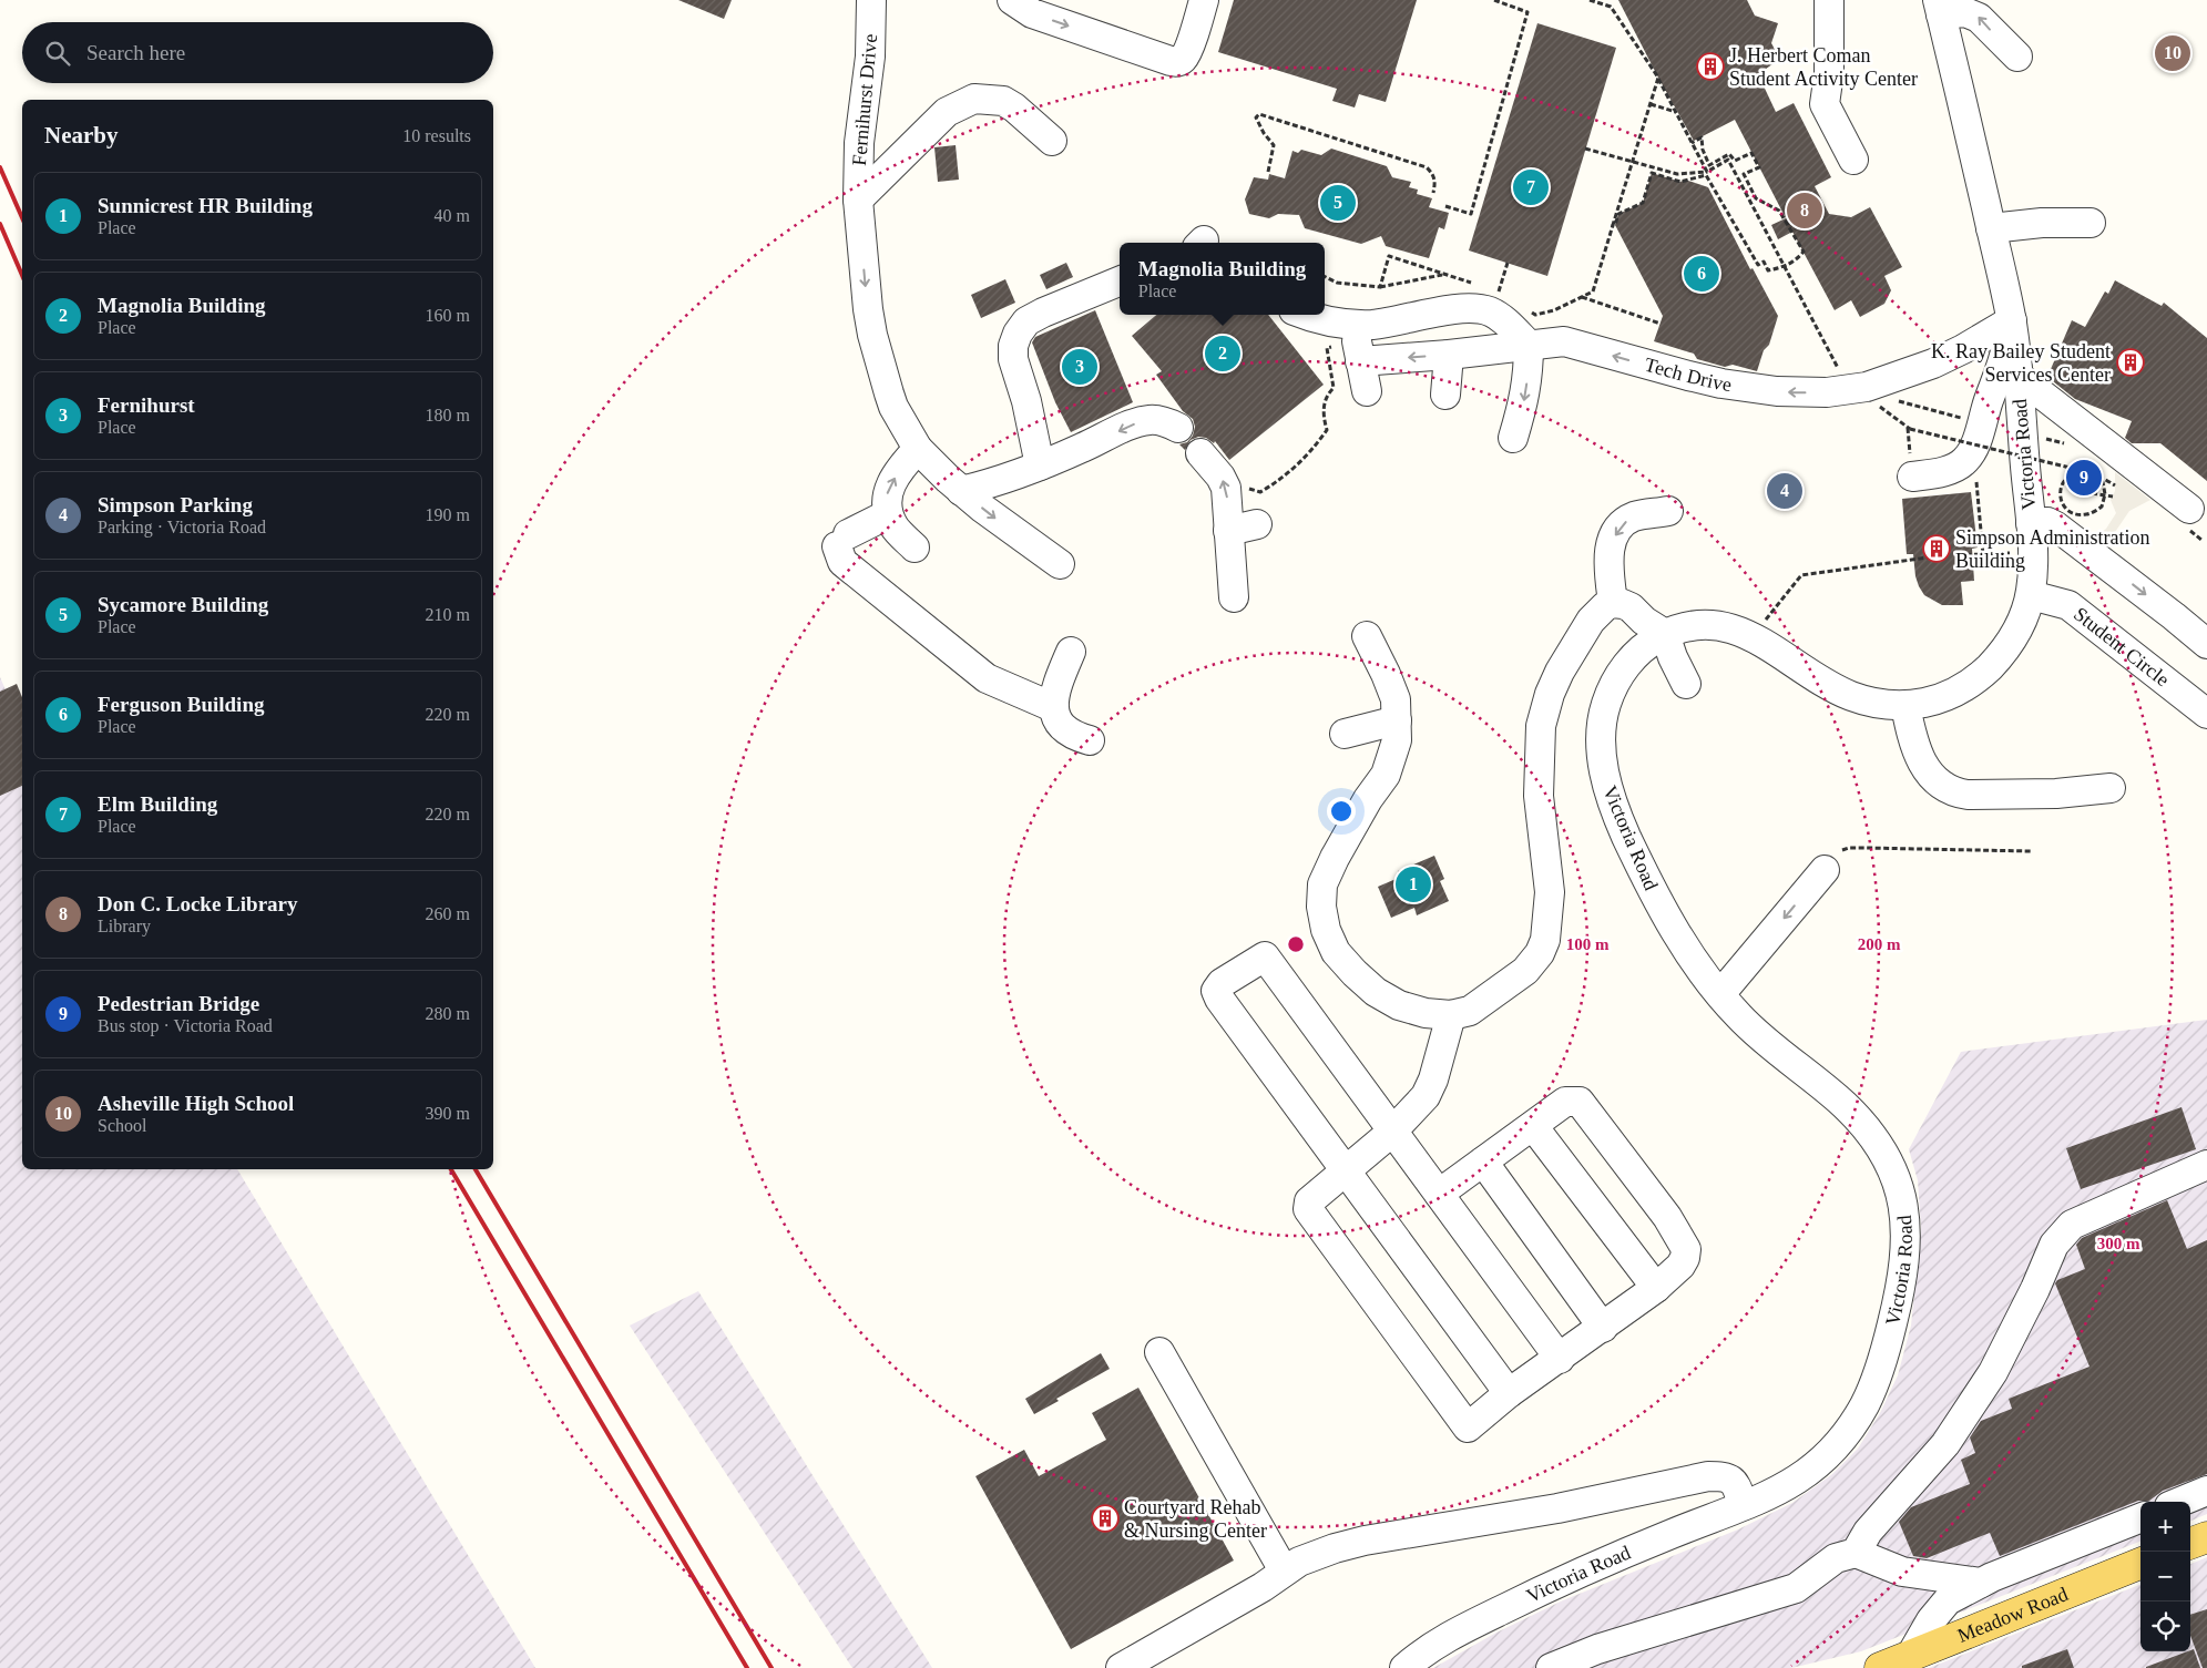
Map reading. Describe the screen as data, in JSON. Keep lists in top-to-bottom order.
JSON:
{
  "streets": {
    "main road": ["Meadow Road"],
    "street": [
      "Fernihurst Drive",
      "Tech Drive",
      "Victoria Road",
      "Student Circle"
    ]
  },
  "crossings": [
    ["Tech Drive", "Victoria Road"],
    ["Victoria Road", "Student Circle"]
  ],
  "one_way": ["Fernihurst Drive", "Tech Drive"],
  "places": {
    "building": [
      "J. Herbert Coman Student Activity Center",
      "K. Ray Bailey Student Services Center",
      "Simpson Administration Building",
      "Courtyard Rehab & Nursing Center"
    ]
  },
  "page": {
    "search": "Search here",
    "pins": [
      "10",
      "7",
      "5",
      "8",
      "6",
      "2",
      "3",
      "9",
      "4",
      "1"
    ],
    "heading": ["Nearby", "10 results"],
    "list": [
      {
        "mark": "1",
        "name": "Sunnicrest HR Building",
        "note": "Place",
        "value": "40 m"
      },
      {
        "mark": "2",
        "name": "Magnolia Building",
        "note": "Place",
        "value": "160 m"
      },
      {
        "mark": "3",
        "name": "Fernihurst",
        "note": "Place",
        "value": "180 m"
      },
      {
        "mark": "4",
        "name": "Simpson Parking",
        "note": "Parking · Victoria Road",
        "value": "190 m"
      },
      {
        "mark": "5",
        "name": "Sycamore Building",
        "note": "Place",
        "value": "210 m"
      },
      {
        "mark": "6",
        "name": "Ferguson Building",
        "note": "Place",
        "value": "220 m"
      },
      {
        "mark": "7",
        "name": "Elm Building",
        "note": "Place",
        "value": "220 m"
      },
      {
        "mark": "8",
        "name": "Don C. Locke Library",
        "note": "Library",
        "value": "260 m"
      },
      {
        "mark": "9",
        "name": "Pedestrian Bridge",
        "note": "Bus stop · Victoria Road",
        "value": "280 m"
      },
      {
        "mark": "10",
        "name": "Asheville High School",
        "note": "School",
        "value": "390 m"
      }
    ],
    "popup": ["Magnolia Building", "Place"],
    "map_buttons": ["+", "−"]
  },
  "rings": ["100 m", "200 m", "300 m"]
}
